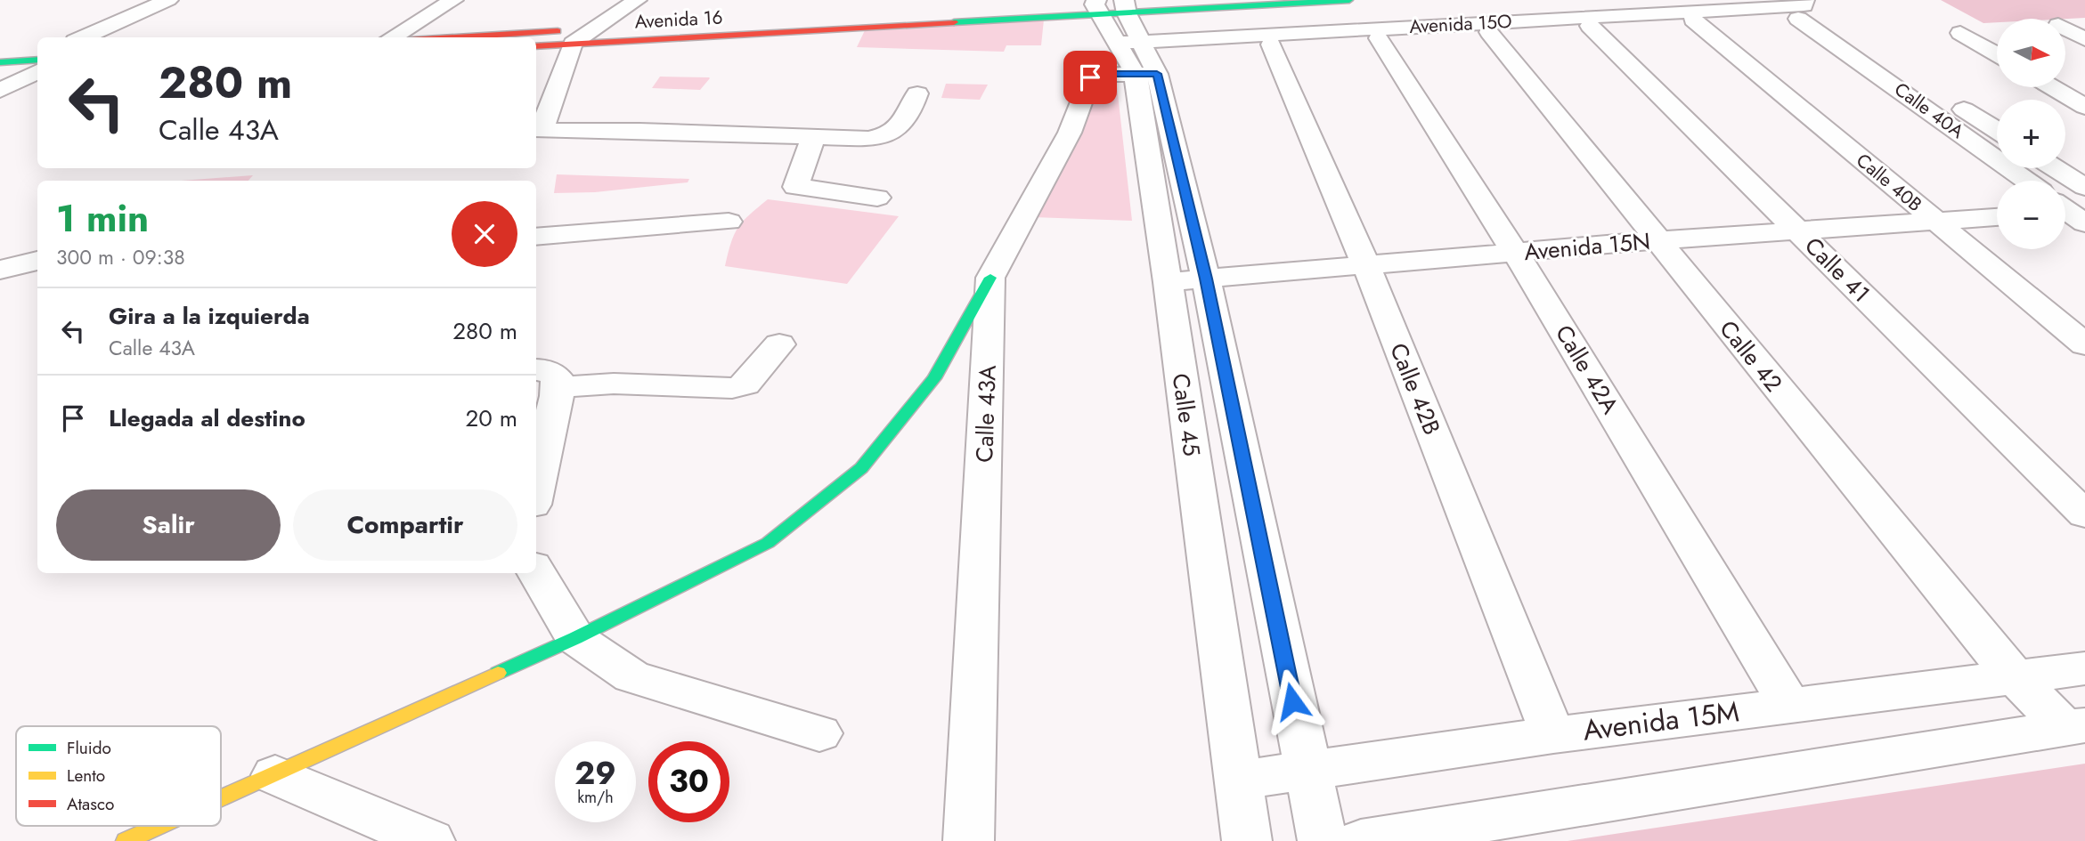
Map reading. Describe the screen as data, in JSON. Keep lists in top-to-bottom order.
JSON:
{
  "streets": {
    "main road": ["Avenida 16"],
    "street": [
      "Avenida 15O",
      "Calle 40A",
      "Calle 40B",
      "Avenida 15N",
      "Calle 41",
      "Calle 42",
      "Calle 42A",
      "Calle 42B",
      "Calle 43A",
      "Calle 45",
      "Avenida 15M"
    ]
  },
  "crossings": [
    ["Avenida 16", "Avenida 15O"],
    ["Avenida 16", "Calle 43A"],
    ["Avenida 16", "Calle 45"],
    ["Avenida 15O", "Calle 40A"],
    ["Avenida 15O", "Calle 43A"],
    ["Avenida 15O", "Calle 45"],
    ["Calle 40B", "Avenida 15N"],
    ["Avenida 15N", "Calle 41"],
    ["Avenida 15N", "Calle 42"],
    ["Avenida 15N", "Calle 42A"],
    ["Avenida 15N", "Calle 42B"],
    ["Avenida 15N", "Calle 45"],
    ["Calle 42", "Avenida 15M"],
    ["Calle 42A", "Avenida 15M"],
    ["Calle 42B", "Avenida 15M"],
    ["Calle 43A", "Calle 45"],
    ["Calle 45", "Avenida 15M"]
  ],
  "legend": ["Fluido", "Lento", "Atasco"],
  "north": "right",
  "page": {
    "map_buttons": ["+", "−"],
    "turn": ["280 m", "Calle 43A"],
    "heading": ["1 min", "300 m · 09:38"],
    "list": [
      {
        "name": "Gira a la izquierda",
        "note": "Calle 43A",
        "value": "280 m"
      },
      {
        "name": "Llegada al destino",
        "value": "20 m"
      }
    ],
    "buttons": ["Salir", "Compartir"],
    "speed": "29 km/h",
    "limit": "30"
  }
}
